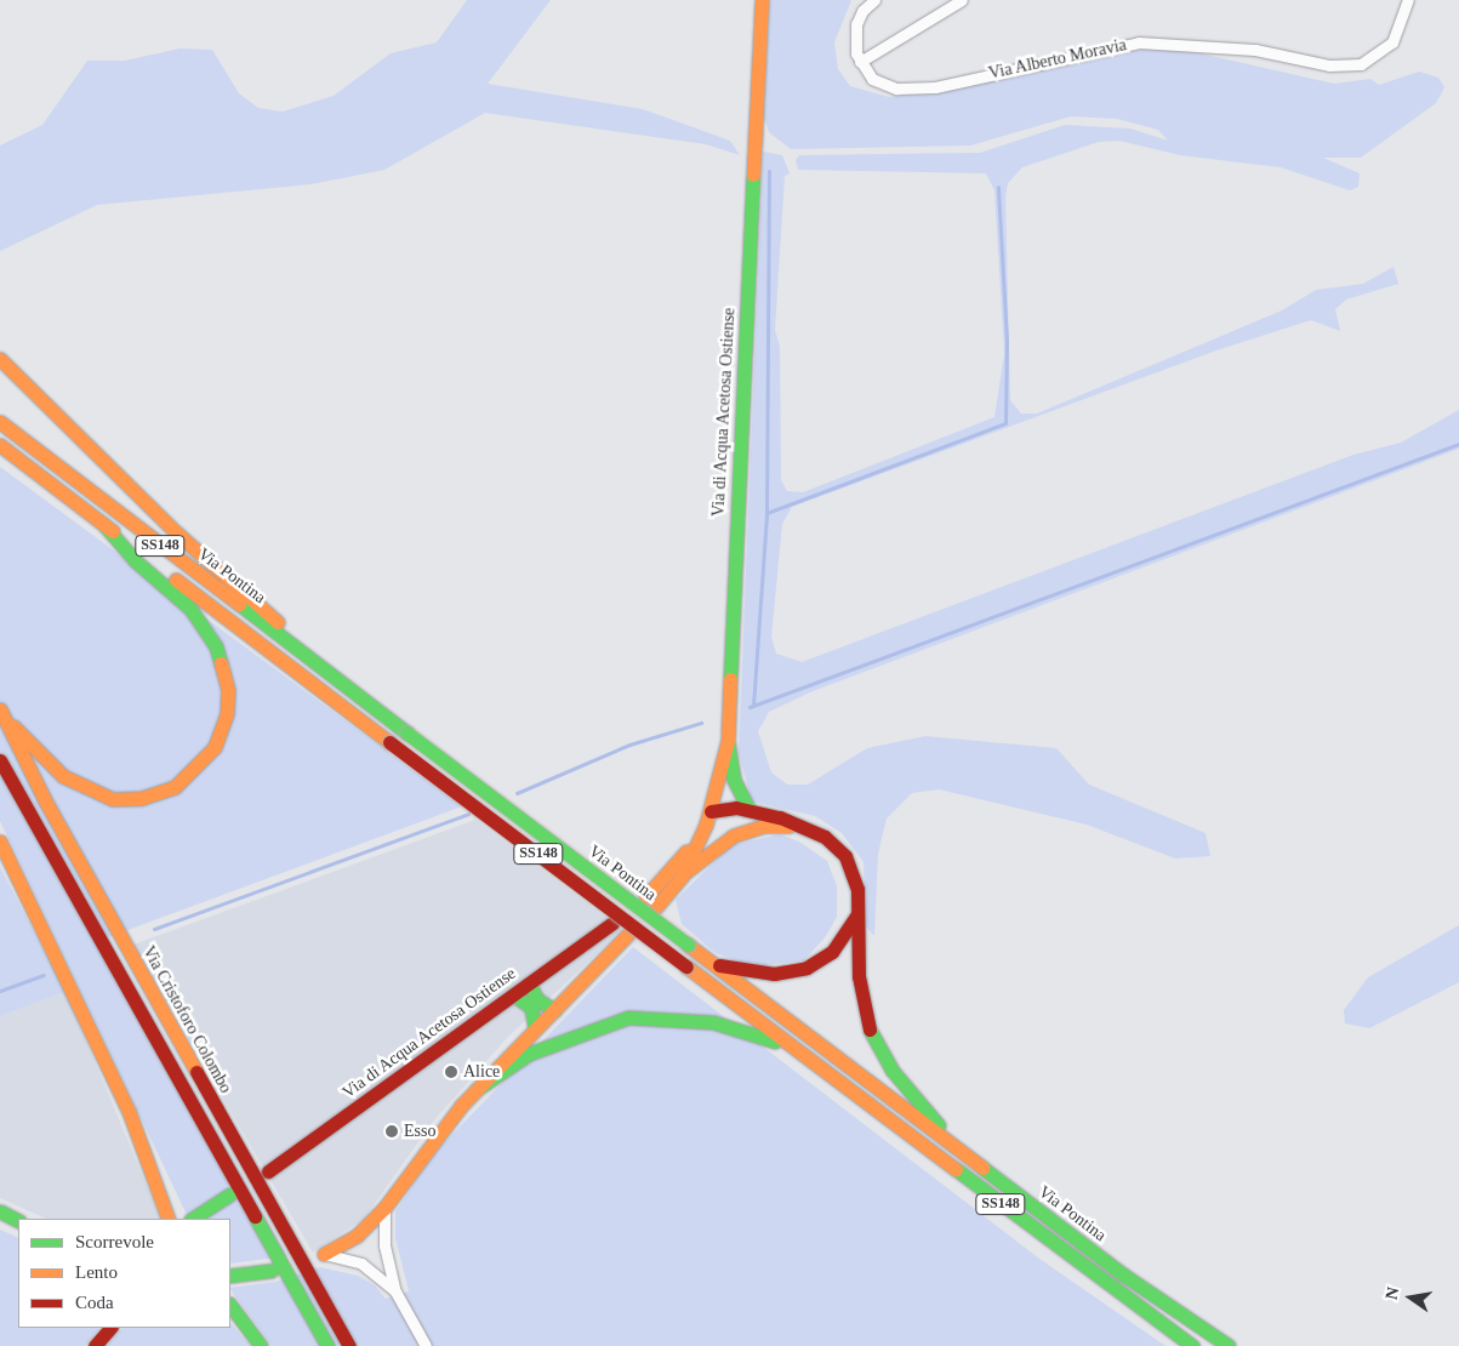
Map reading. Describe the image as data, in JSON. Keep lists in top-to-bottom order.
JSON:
{
  "streets": {
    "main road": [
      "Via di Acqua Acetosa Ostiense",
      "SS148",
      "Via Pontina",
      "Via Cristoforo Colombo"
    ],
    "street": ["Via Alberto Moravia"]
  },
  "places": ["Alice", "Esso"],
  "legend": ["Scorrevole", "Lento", "Coda"],
  "north": "left"
}
